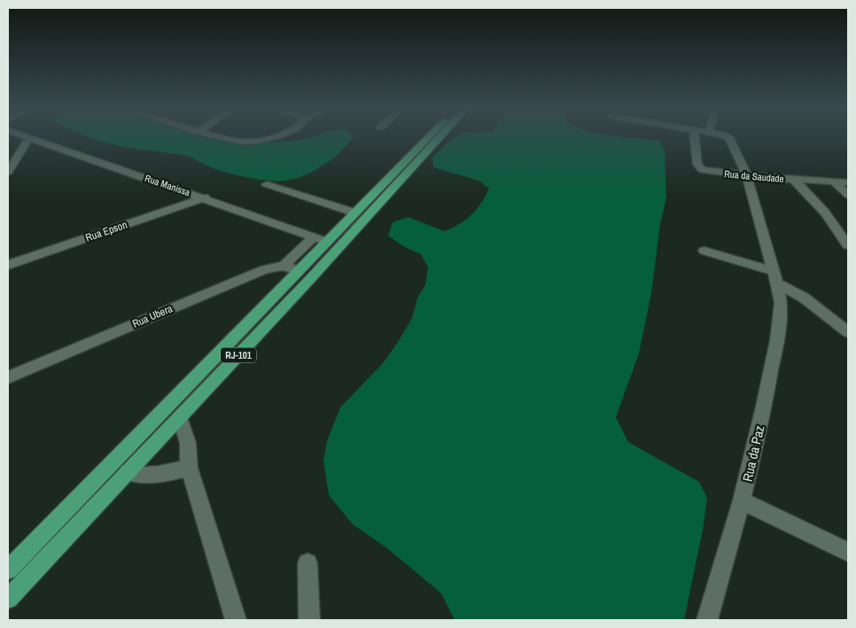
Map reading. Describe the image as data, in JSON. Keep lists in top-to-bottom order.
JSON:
{
  "streets": {
    "main road": ["RJ-101"],
    "street": [
      "Rua da Saudade",
      "Rua Manissa",
      "Rua Epson",
      "Rua Ubera",
      "Rua da Paz"
    ]
  },
  "crossings": [
    ["Rua da Saudade", "Rua da Paz"],
    ["Rua Manissa", "Rua Epson"],
    ["Rua Manissa", "RJ-101"]
  ]
}
